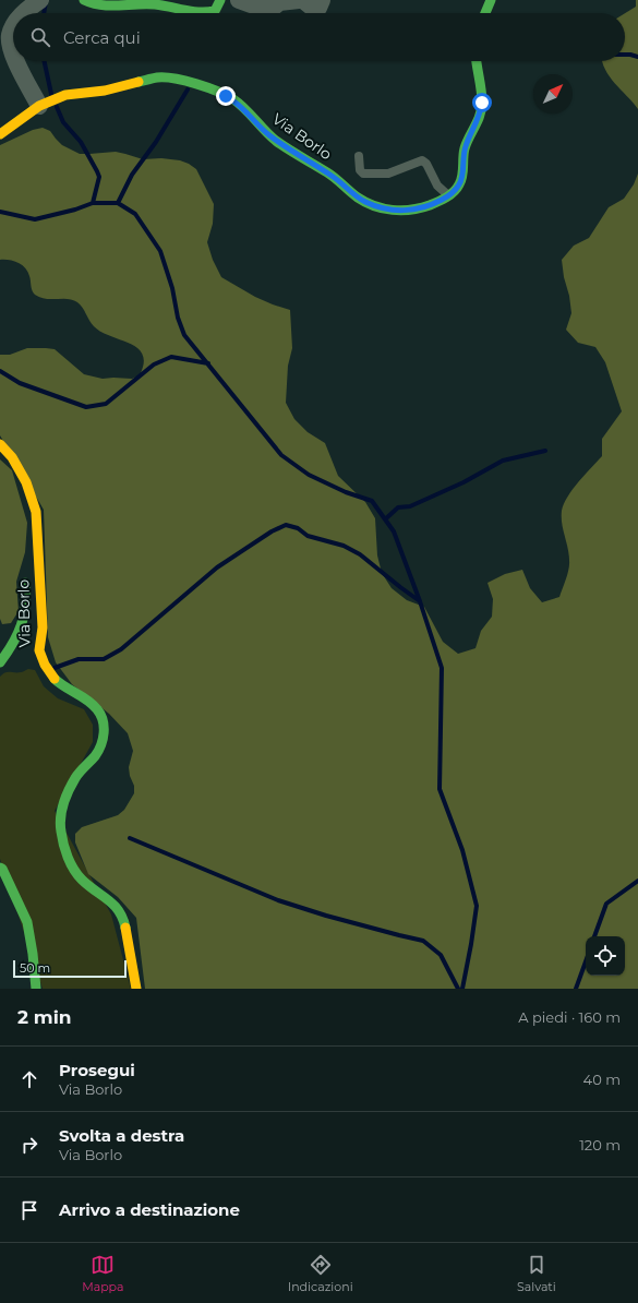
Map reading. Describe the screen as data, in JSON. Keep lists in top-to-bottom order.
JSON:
{
  "streets": {
    "main road": ["Via Borlo"]
  },
  "scale_bar": "50 m",
  "north": "top right",
  "page": {
    "search": "Cerca qui",
    "scale": "50 m",
    "heading": ["2 min", "A piedi · 160 m"],
    "list": [
      ["Prosegui", "Via Borlo", "40 m"],
      ["Svolta a destra", "Via Borlo", "120 m"],
      "Arrivo a destinazione"
    ],
    "nav": ["Mappa", "Indicazioni", "Salvati"]
  }
}
